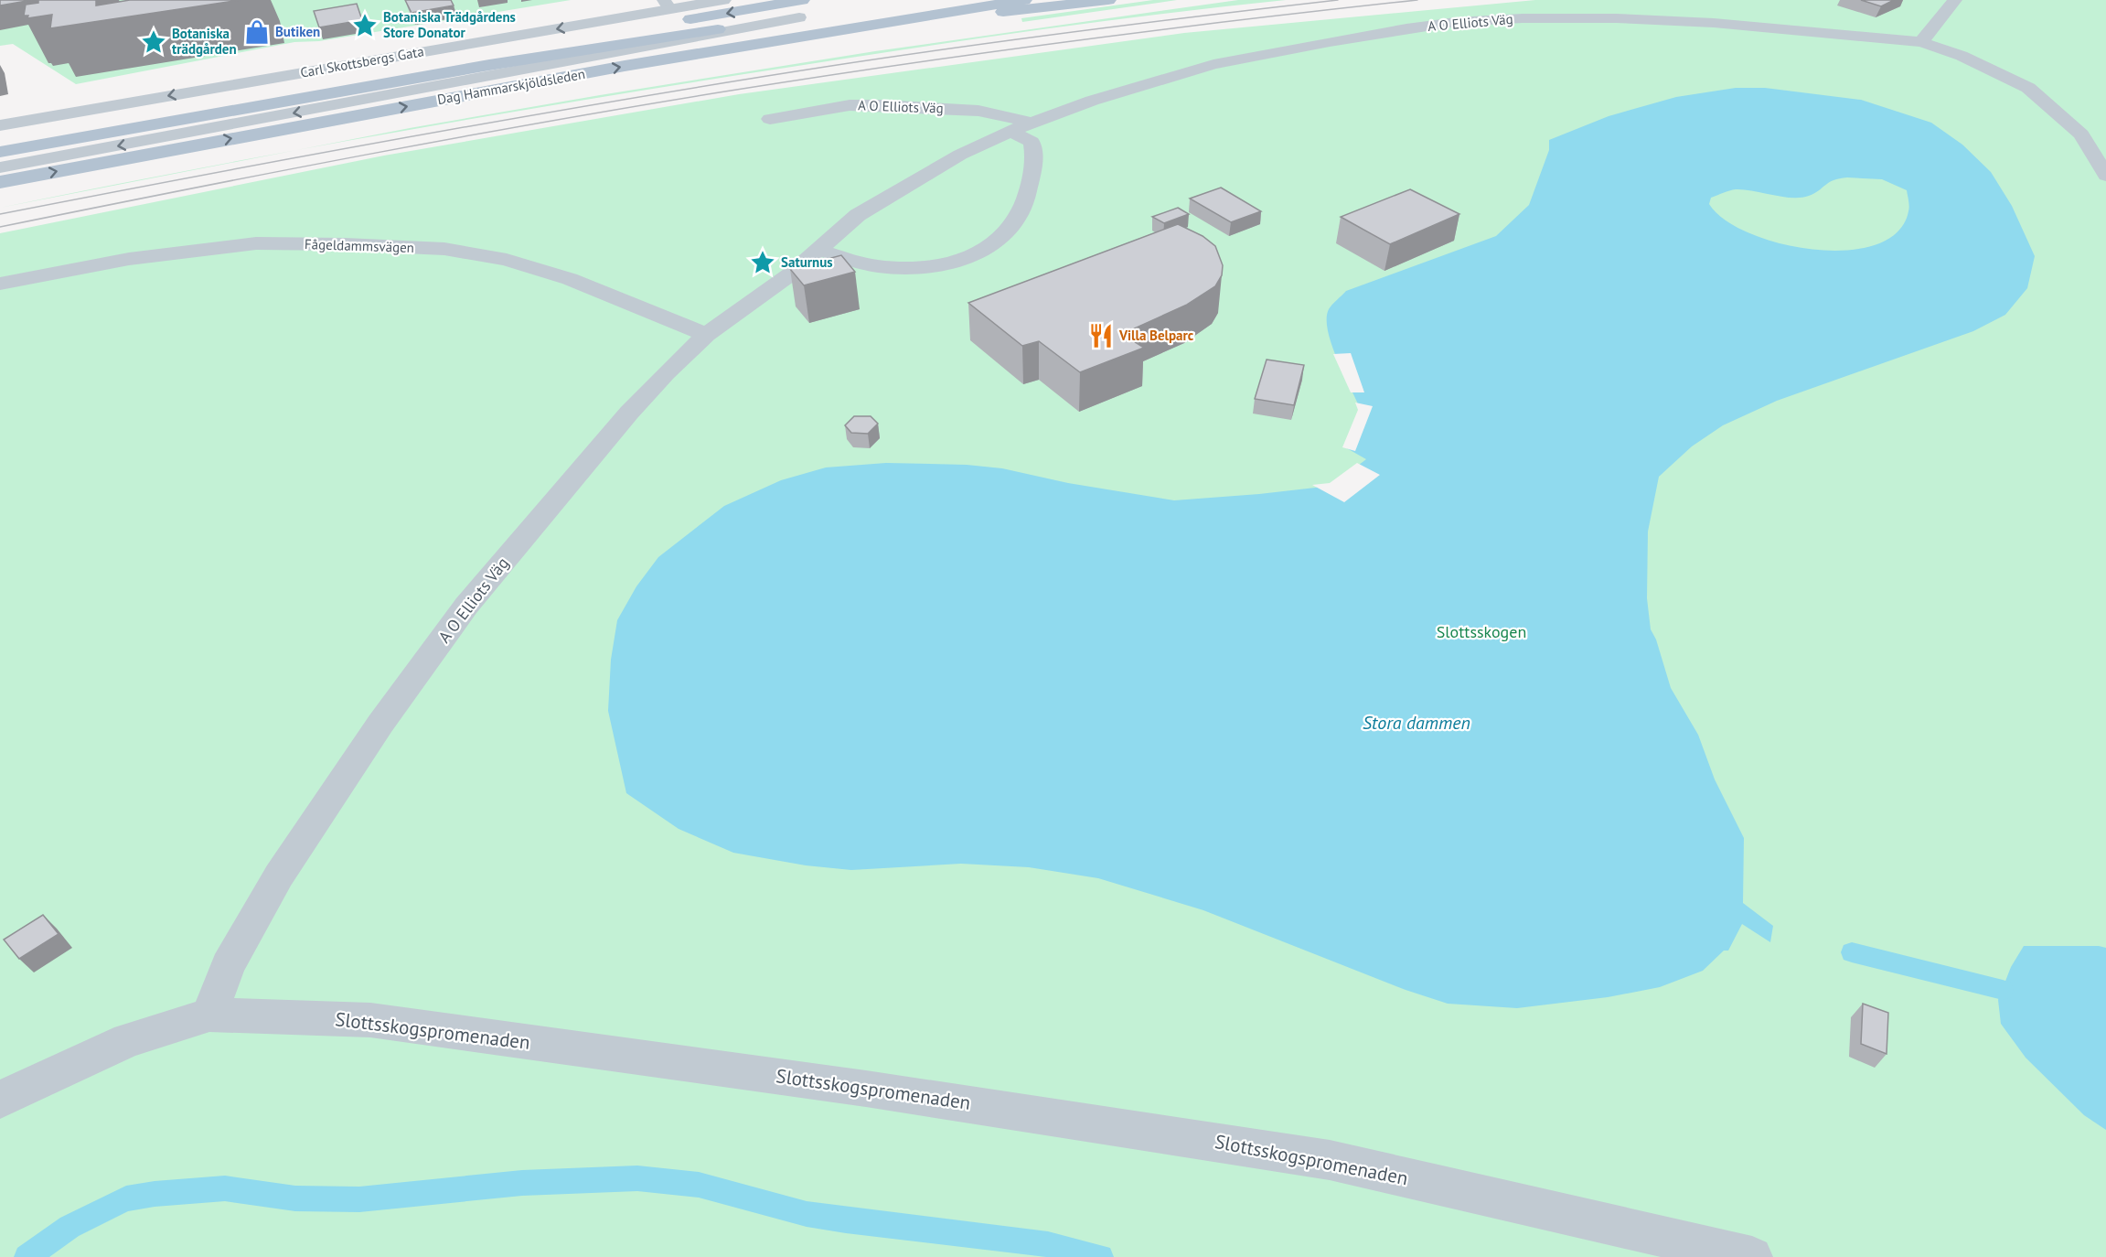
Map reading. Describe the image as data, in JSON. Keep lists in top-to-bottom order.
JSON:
{
  "streets": {
    "main road": ["Dag Hammarskjöldsleden"],
    "street": ["Carl Skottsbergs Gata"],
    "lane": ["A O Elliots Väg", "Fågeldammsvägen", "Slottsskogspromenaden"]
  },
  "crossings": [
    ["A O Elliots Väg", "Fågeldammsvägen"],
    ["A O Elliots Väg", "Slottsskogspromenaden"]
  ],
  "one_way": ["Carl Skottsbergs Gata"],
  "water": ["Stora dammen"],
  "parks": ["Slottsskogen"],
  "places": {
    "place": ["Botaniska Trädgårdens Store Donator", "Botaniska trädgården", "Saturnus"],
    "shop": ["Butiken"],
    "restaurant": ["Villa Belparc"]
  }
}
